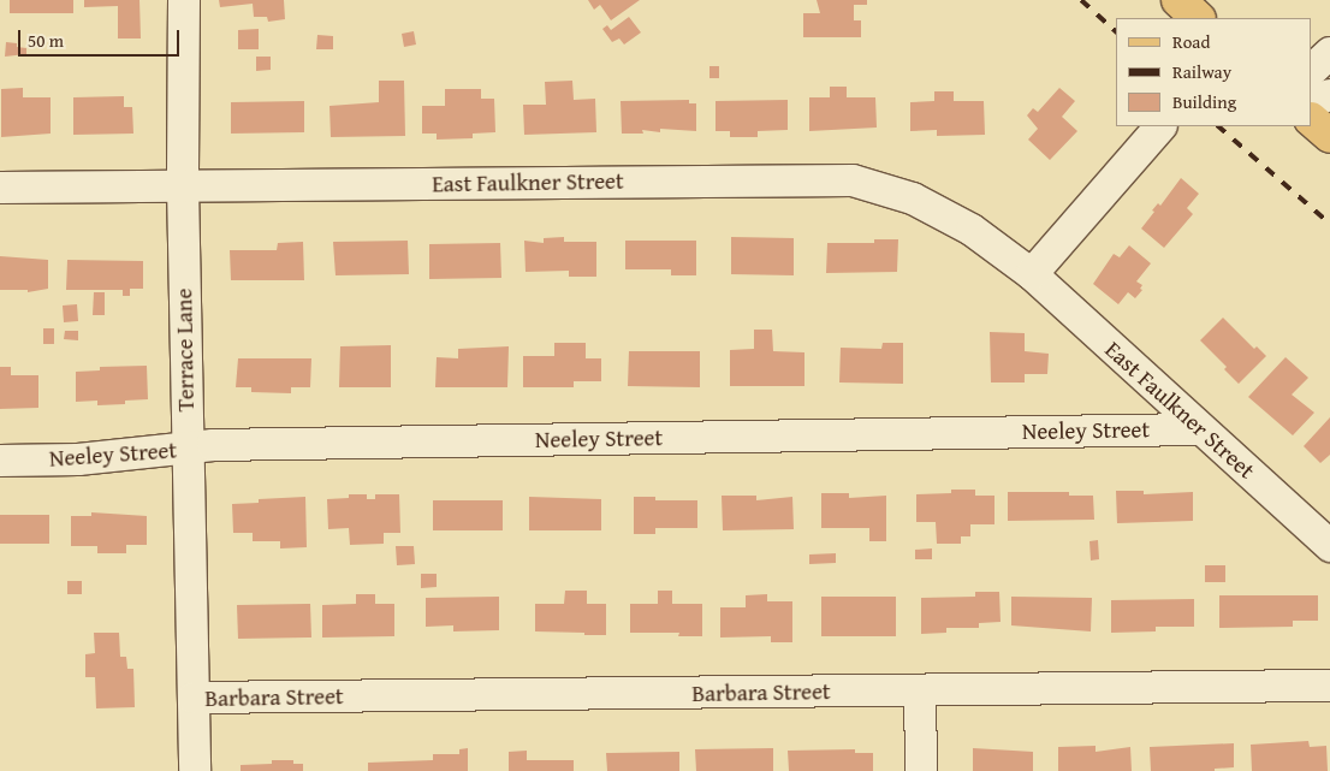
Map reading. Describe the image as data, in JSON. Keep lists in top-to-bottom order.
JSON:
{
  "streets": {
    "street": [
      "East Faulkner Street",
      "Terrace Lane",
      "Neeley Street",
      "Barbara Street"
    ]
  },
  "crossings": [
    ["East Faulkner Street", "Terrace Lane"],
    ["East Faulkner Street", "Neeley Street"],
    ["Terrace Lane", "Neeley Street"],
    ["Terrace Lane", "Barbara Street"]
  ],
  "legend": ["Road", "Railway", "Building"],
  "scale_bar": "50 m"
}
